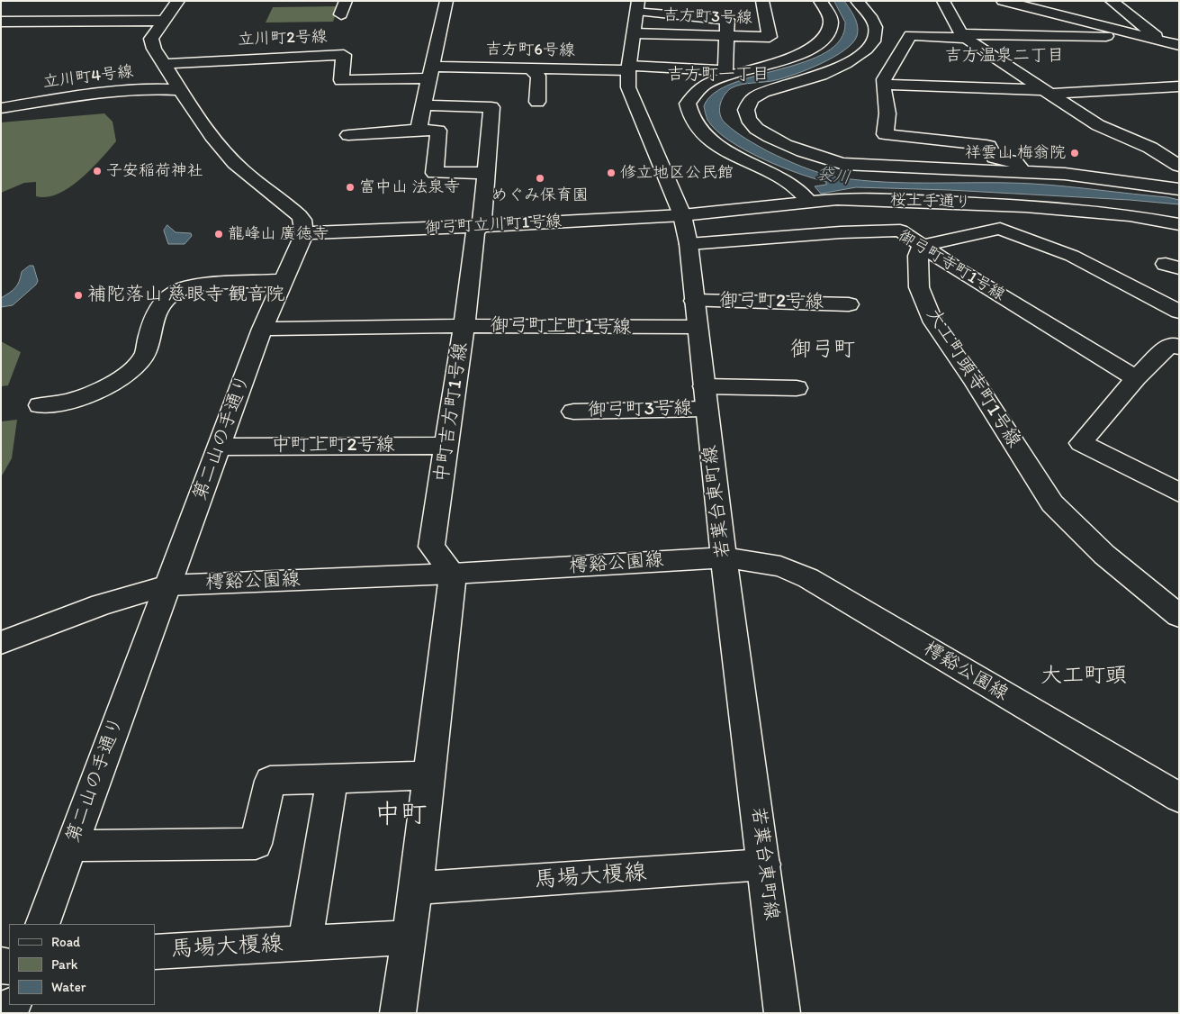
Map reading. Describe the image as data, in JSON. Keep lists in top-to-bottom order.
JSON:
{
  "streets": {
    "street": [
      "吉方町3号線",
      "立川町2号線",
      "吉方町6号線",
      "立川町4号線",
      "桜土手通り",
      "御弓町立川町1号線",
      "御弓町寺町1号線",
      "御弓町2号線",
      "御弓町上町1号線",
      "大工町頭寺町1号線",
      "御弓町3号線",
      "中町吉方町1号線",
      "第二山の手通り",
      "中町上町2号線",
      "若葉台東町線",
      "樗谿公園線",
      "馬場大榎線"
    ]
  },
  "crossings": [
    ["吉方町3号線", "若葉台東町線"],
    ["立川町2号線", "吉方町6号線"],
    ["吉方町6号線", "若葉台東町線"],
    ["桜土手通り", "御弓町立川町1号線"],
    ["桜土手通り", "若葉台東町線"],
    ["御弓町立川町1号線", "中町吉方町1号線"],
    ["御弓町立川町1号線", "第二山の手通り"],
    ["御弓町立川町1号線", "若葉台東町線"],
    ["御弓町寺町1号線", "大工町頭寺町1号線"],
    ["御弓町寺町1号線", "若葉台東町線"],
    ["御弓町2号線", "若葉台東町線"],
    ["御弓町上町1号線", "中町吉方町1号線"],
    ["御弓町上町1号線", "第二山の手通り"],
    ["御弓町上町1号線", "若葉台東町線"],
    ["御弓町3号線", "若葉台東町線"],
    ["中町吉方町1号線", "中町上町2号線"],
    ["中町吉方町1号線", "樗谿公園線"],
    ["第二山の手通り", "中町上町2号線"],
    ["第二山の手通り", "樗谿公園線"],
    ["若葉台東町線", "樗谿公園線"],
    ["若葉台東町線", "馬場大榎線"]
  ],
  "districts": [
    "吉方温泉二丁目",
    "吉方町一丁目",
    "御弓町",
    "大工町頭",
    "中町"
  ],
  "water": ["袋川"],
  "places": [
    "祥雲山 梅翁院",
    "子安稲荷神社",
    "修立地区公民館",
    "めぐみ保育園",
    "富中山 法泉寺",
    "龍峰山 廣徳寺",
    "補陀落山 慈眼寺 観音院"
  ],
  "legend": ["Road", "Park", "Water"]
}
